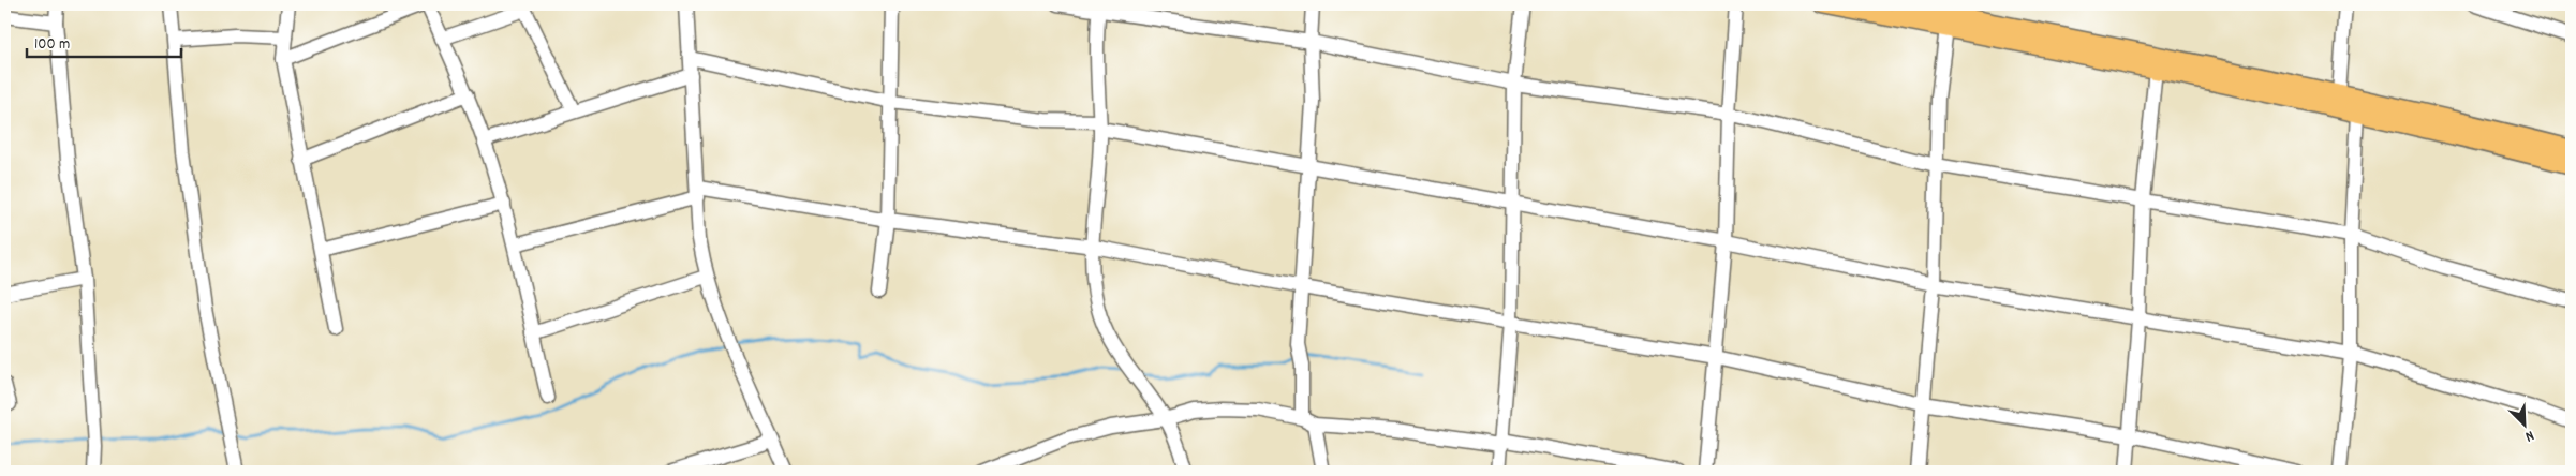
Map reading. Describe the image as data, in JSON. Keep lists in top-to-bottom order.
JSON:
{
  "scale_bar": "100 m",
  "north": "bottom right"
}
